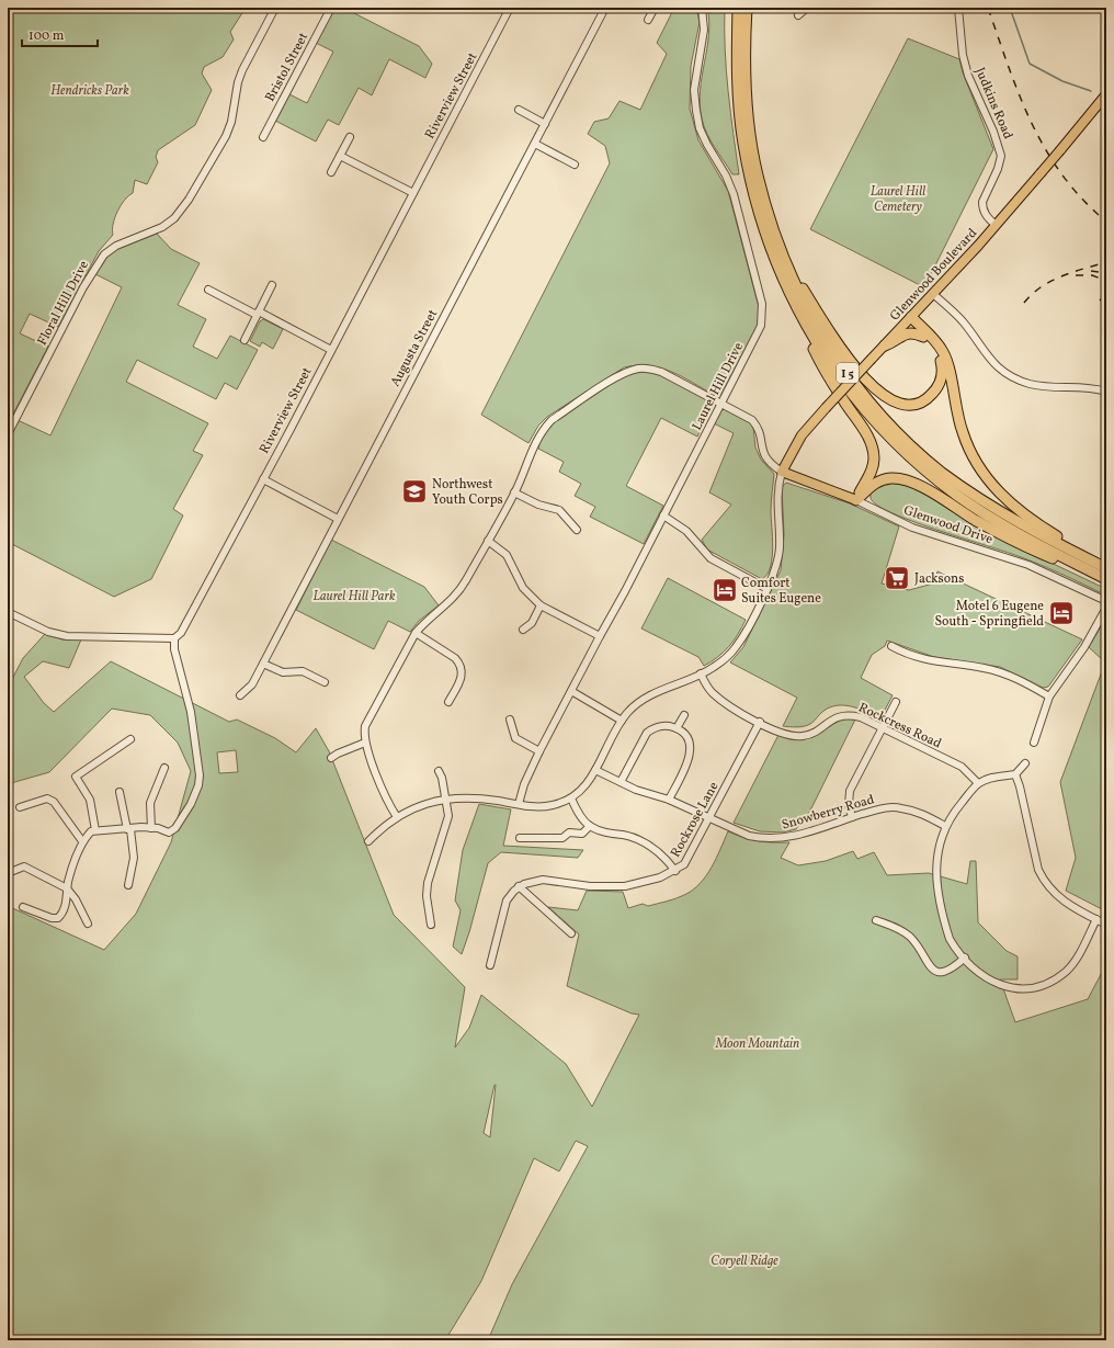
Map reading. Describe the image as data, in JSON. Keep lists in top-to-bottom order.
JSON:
{
  "streets": {
    "highway": ["I 5"],
    "main road": ["Glenwood Boulevard", "Glenwood Drive"],
    "street": [
      "Bristol Street",
      "Riverview Street",
      "Judkins Road",
      "Floral Hill Drive",
      "Augusta Street",
      "Laurel Hill Drive",
      "Rockcress Road",
      "Snowberry Road",
      "Rockrose Lane"
    ]
  },
  "crossings": [
    ["Judkins Road", "Glenwood Boulevard"],
    ["Glenwood Boulevard", "Glenwood Drive"],
    ["Rockcress Road", "Rockrose Lane"],
    ["Snowberry Road", "Rockrose Lane"]
  ],
  "parks": [
    "Hendricks Park",
    "Laurel Hill Cemetery",
    "Laurel Hill Park",
    "Moon Mountain",
    "Coryell Ridge"
  ],
  "places": {
    "school or university": ["Northwest Youth Corps"],
    "supermarket": ["Jacksons"],
    "hotel": ["Comfort Suites Eugene", "Motel 6 Eugene South - Springfield"]
  },
  "scale_bar": "100 m"
}
